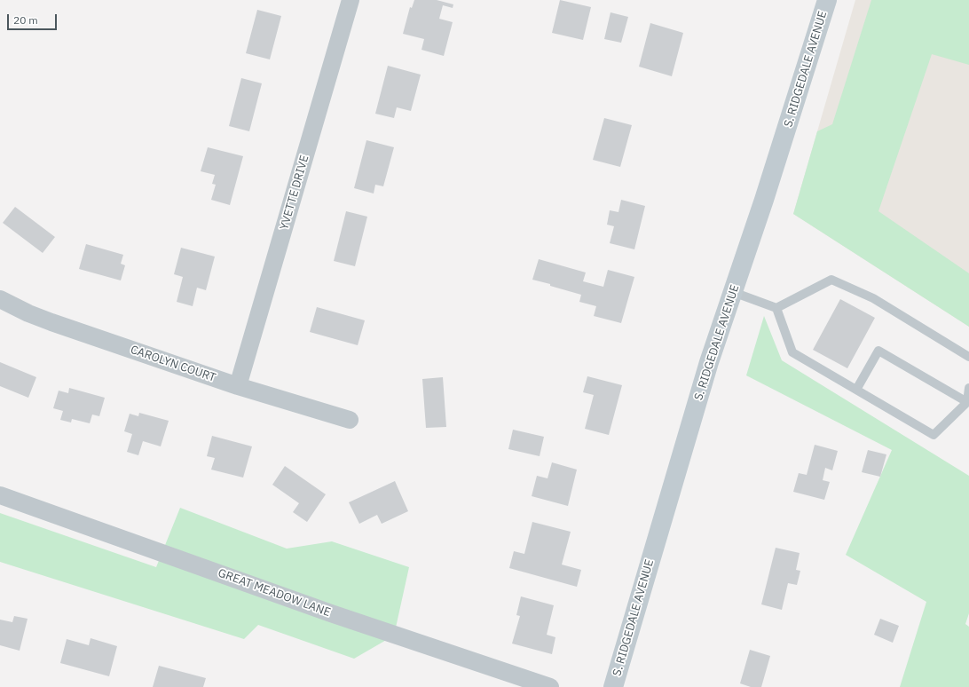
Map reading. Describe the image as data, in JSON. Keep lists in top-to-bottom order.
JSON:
{
  "streets": {
    "main road": ["S. RIDGEDALE AVENUE"],
    "street": ["YVETTE DRIVE", "CAROLYN COURT", "GREAT MEADOW LANE"]
  },
  "crossings": [
    ["YVETTE DRIVE", "CAROLYN COURT"]
  ],
  "scale_bar": "20 m"
}
